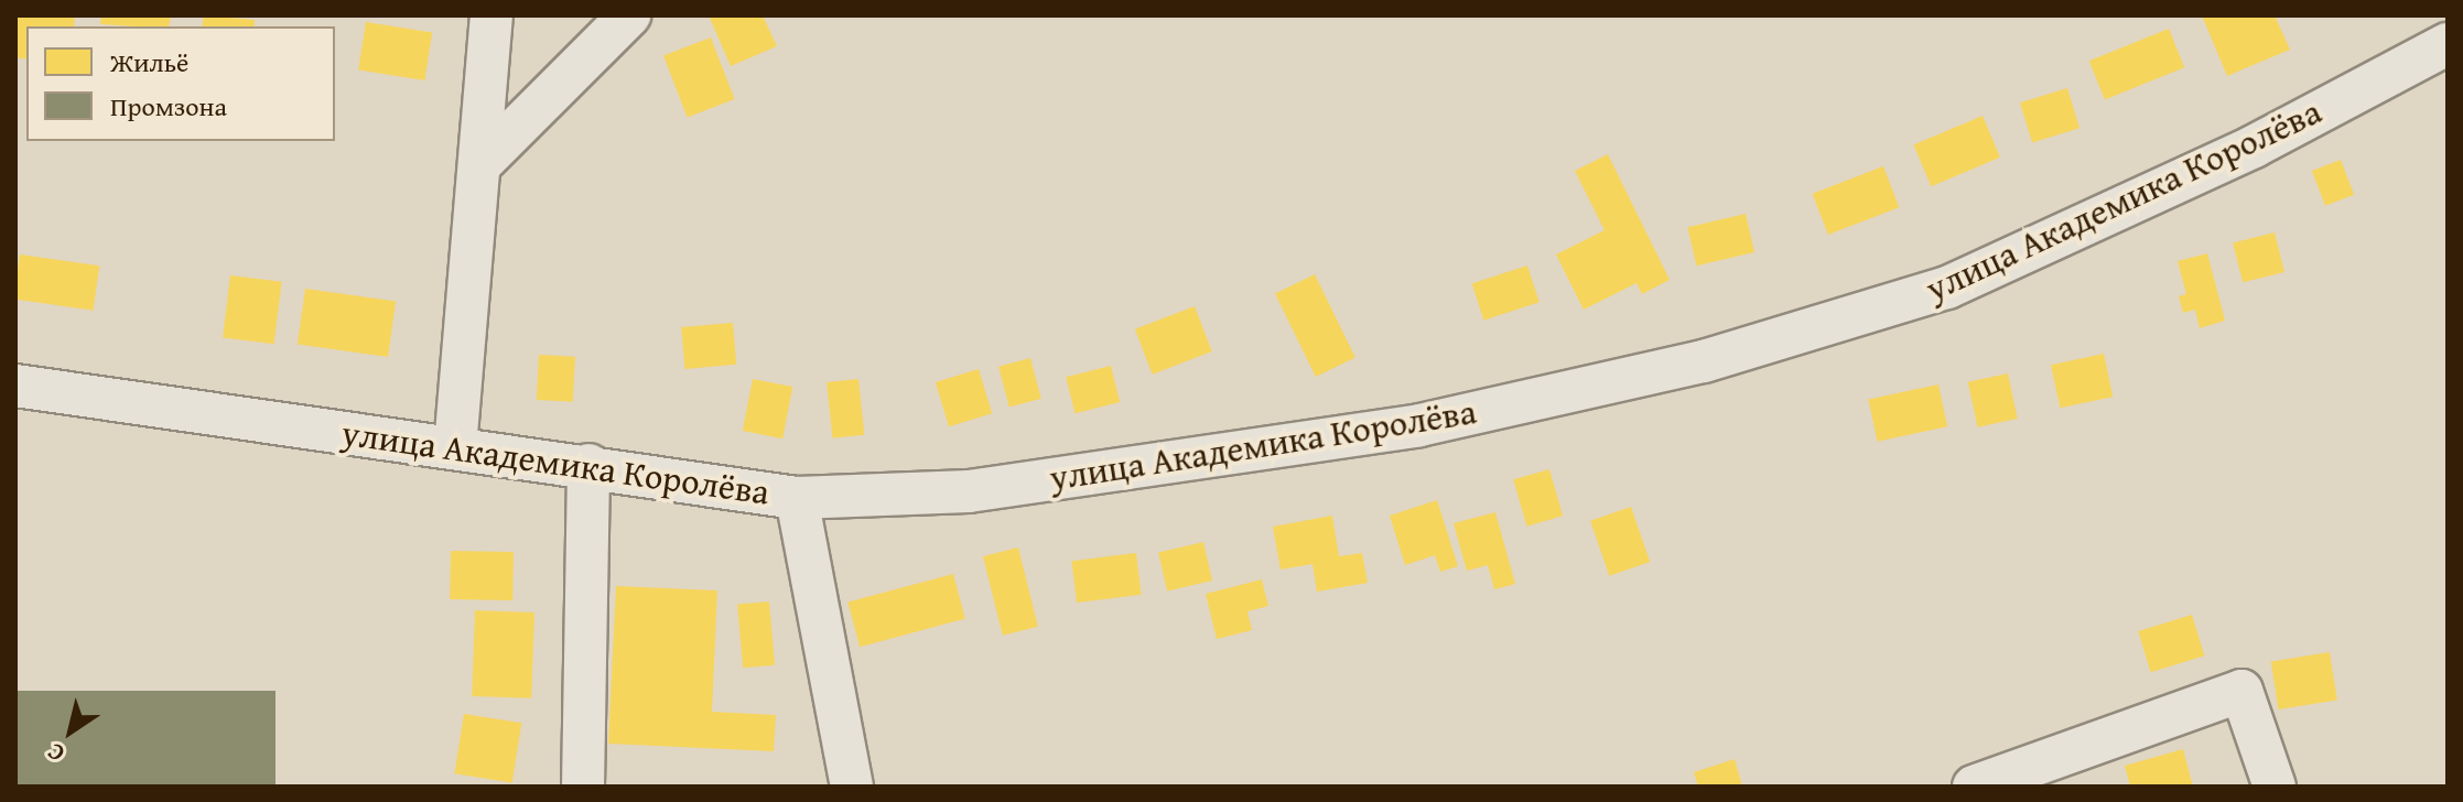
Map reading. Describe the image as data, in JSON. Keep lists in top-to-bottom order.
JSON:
{
  "streets": {
    "street": ["улица Академика Королёва"]
  },
  "legend": ["Жильё", "Промзона"],
  "north": "bottom left"
}
